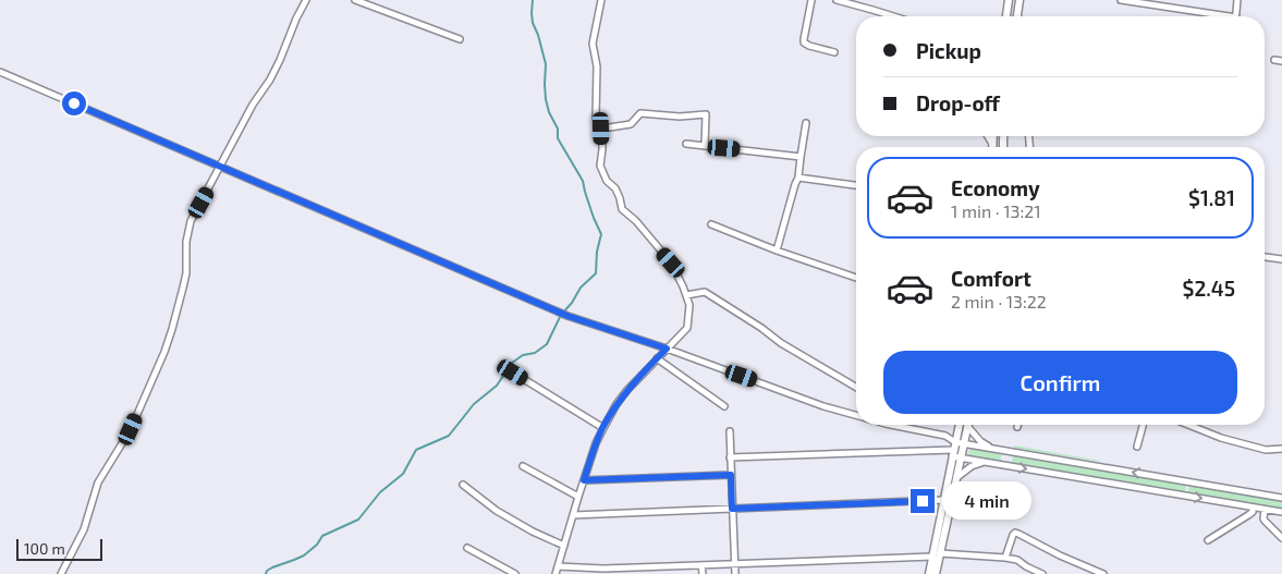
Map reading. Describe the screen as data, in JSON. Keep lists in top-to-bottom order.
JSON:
{
  "scale_bar": "100 m",
  "page": {
    "banner": ["Pickup", "Drop-off"],
    "list": [
      {
        "name": "Economy",
        "note": "1 min · 13:21",
        "value": "$1.81"
      },
      {
        "name": "Comfort",
        "note": "2 min · 13:22",
        "value": "$2.45"
      }
    ],
    "buttons": "Confirm",
    "bubble": "4 min",
    "scale": "100 m"
  }
}
